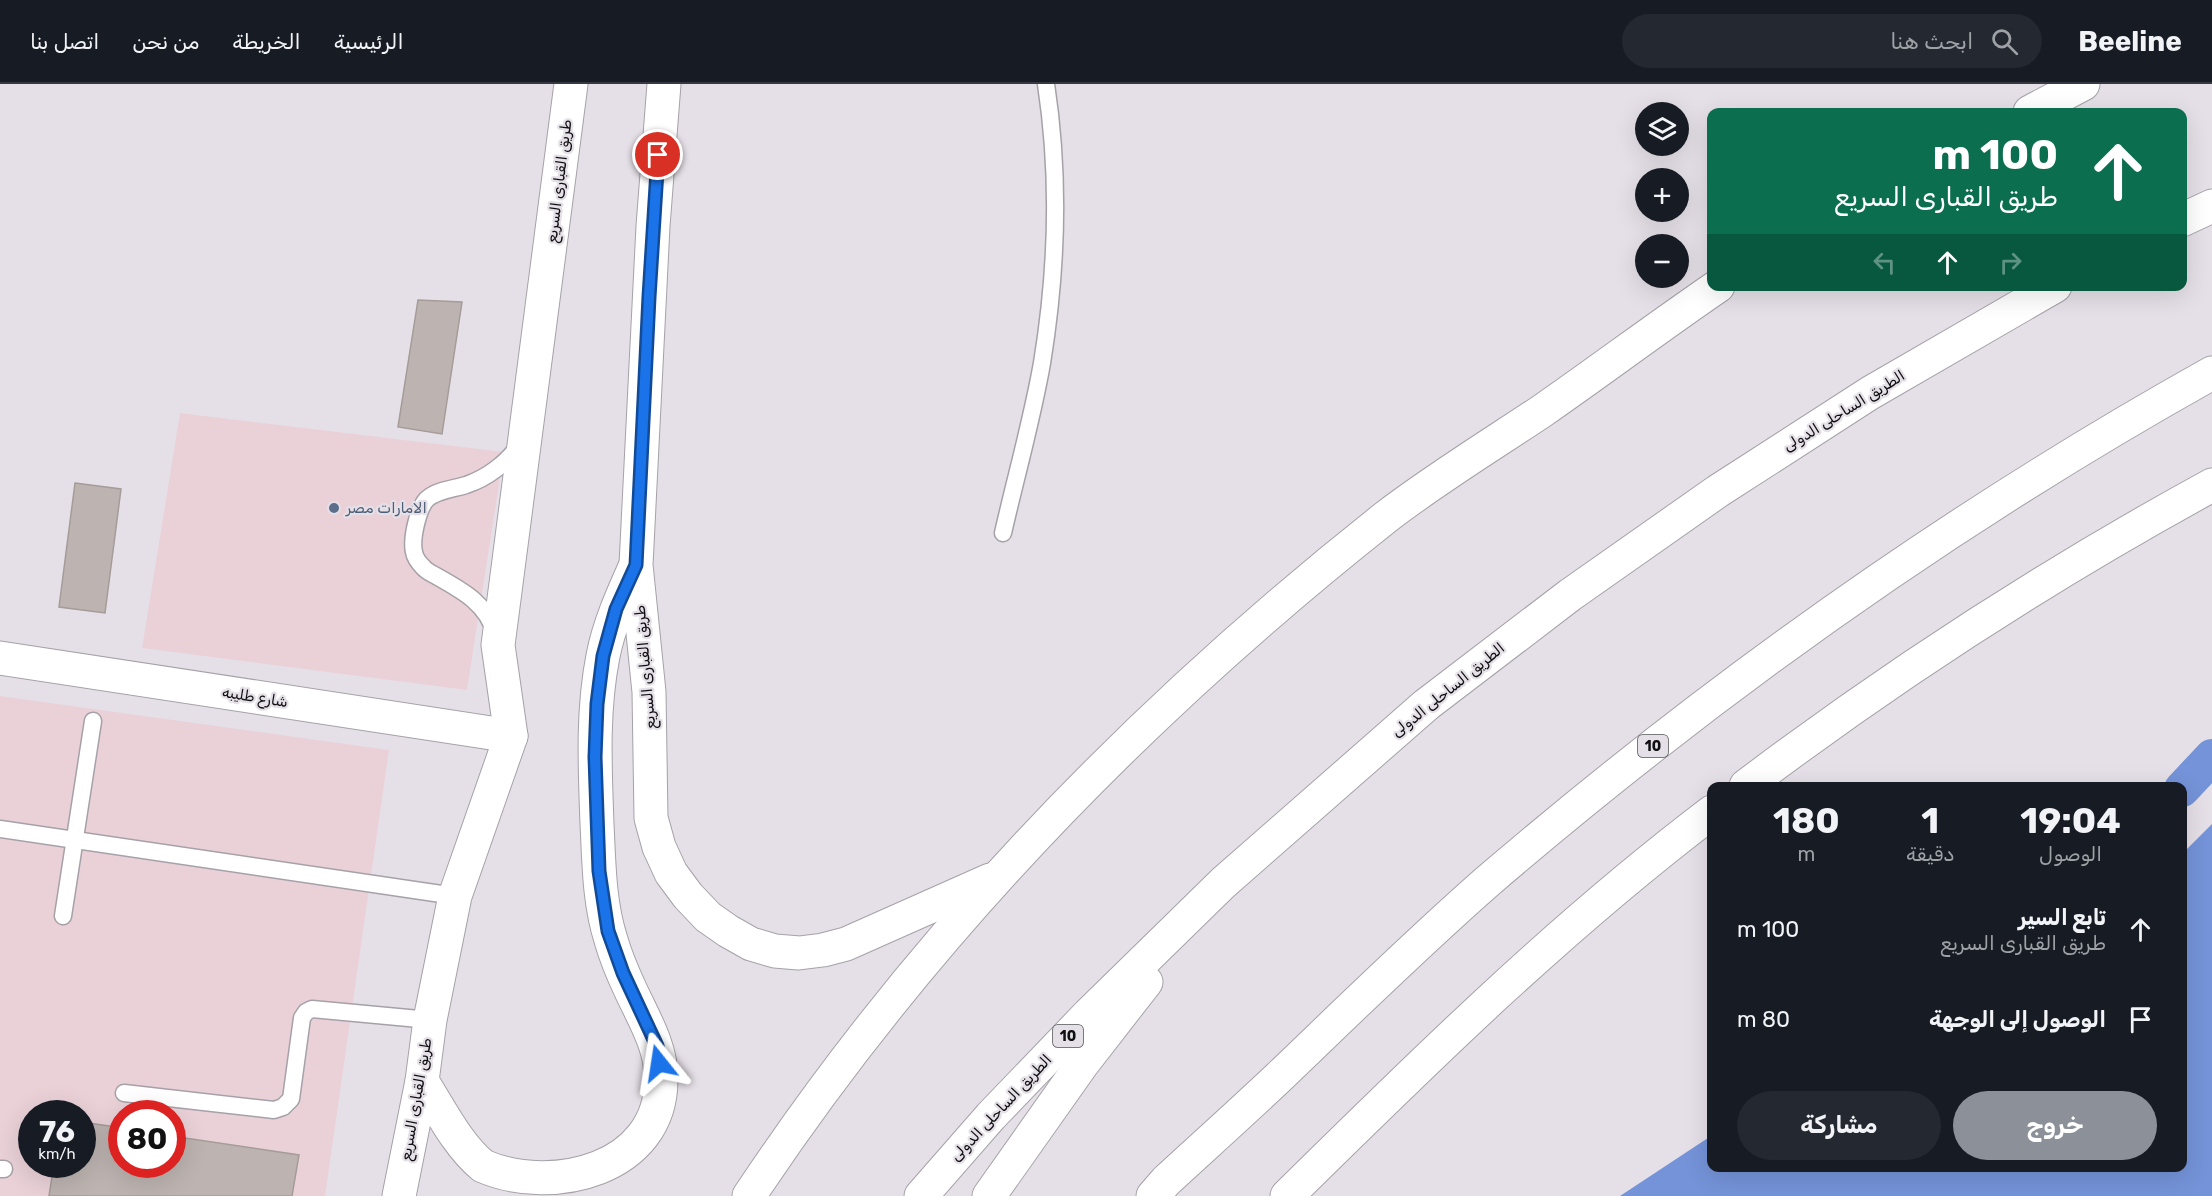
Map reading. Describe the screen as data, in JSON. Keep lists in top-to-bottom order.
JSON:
{
  "streets": {
    "main road": [
      "طريق القبارى السريع",
      "الطريق الساحلى الدولى",
      "شارع طليبه",
      "10"
    ]
  },
  "crossings": [
    ["طريق القبارى السريع", "شارع طليبه"]
  ],
  "places": ["الامارات مصر"],
  "page": {
    "header": "Beeline",
    "search": "ابحث هنا",
    "nav": [
      "الرئيسية",
      "الخريطة",
      "من نحن",
      "اتصل بنا"
    ],
    "map_buttons": ["+", "−"],
    "turn": ["100 m", "طريق القبارى السريع"],
    "eta": [
      "19:04",
      "الوصول",
      "1",
      "دقيقة",
      "180",
      "m"
    ],
    "list": [
      {
        "name": "تابع السير",
        "note": "طريق القبارى السريع",
        "value": "100 m"
      },
      {
        "name": "الوصول إلى الوجهة",
        "value": "80 m"
      }
    ],
    "buttons": ["خروج", "مشاركة"],
    "speed": "76 km/h",
    "limit": "80"
  }
}
